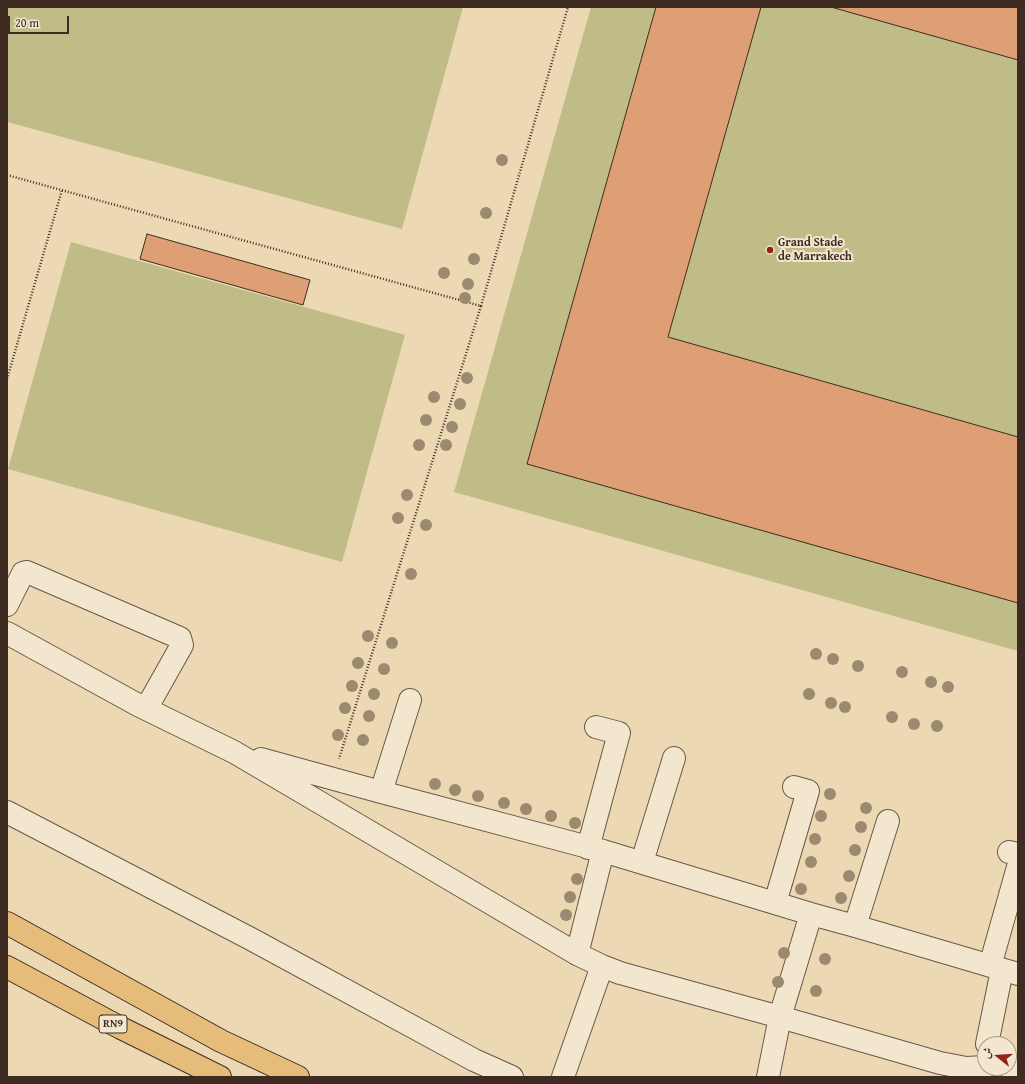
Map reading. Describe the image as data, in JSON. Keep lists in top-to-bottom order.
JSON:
{
  "streets": {
    "highway": ["RN9"]
  },
  "places": ["Grand Stade de Marrakech"],
  "scale_bar": "20 m",
  "north": "left"
}
